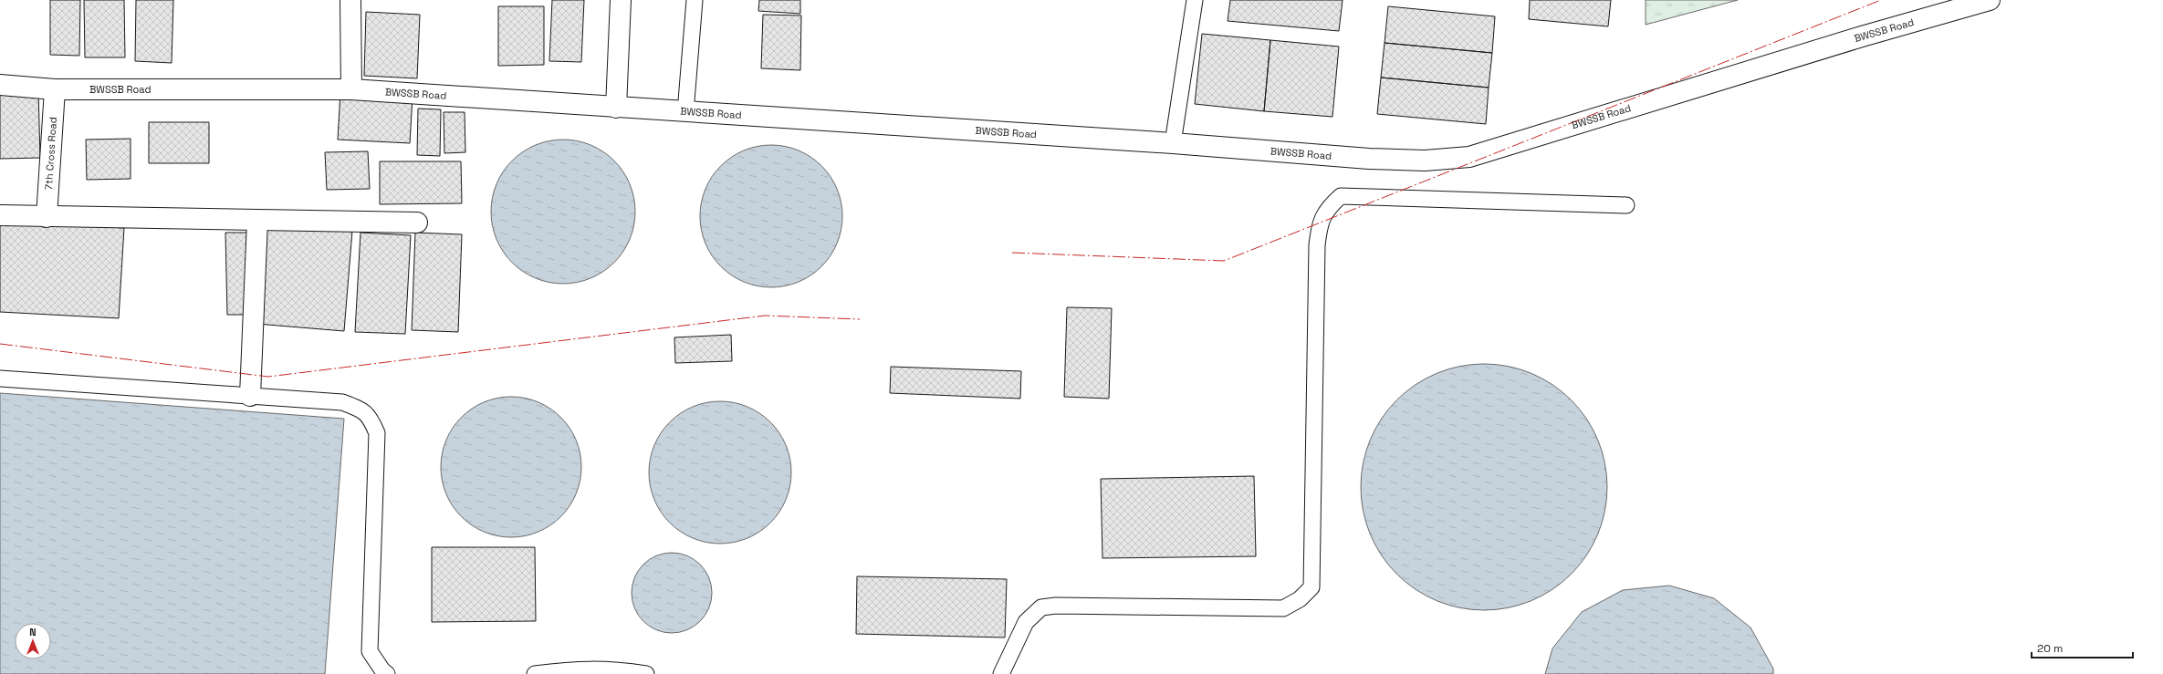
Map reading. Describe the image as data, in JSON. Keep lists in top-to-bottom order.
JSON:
{
  "streets": {
    "street": ["BWSSB Road", "7th Cross Road"]
  },
  "crossings": [
    ["BWSSB Road", "7th Cross Road"]
  ],
  "scale_bar": "20 m",
  "north": "top"
}
